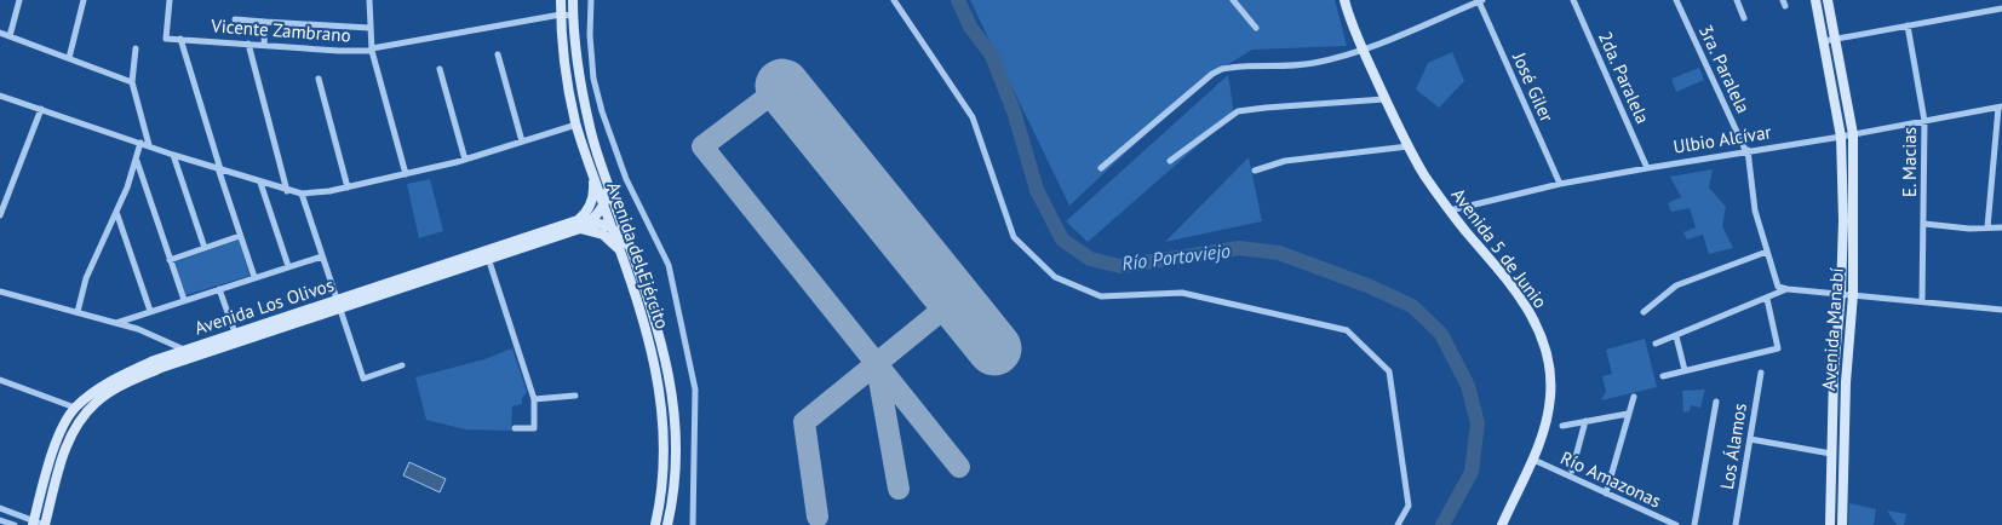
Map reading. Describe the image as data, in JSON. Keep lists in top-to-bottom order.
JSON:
{
  "streets": {
    "main road": [
      "Avenida 5 de Junio",
      "Avenida del Ejército",
      "Avenida Los Olivos",
      "Avenida Manabí"
    ],
    "street": [
      "Vicente Zambrano",
      "3ra. Paralela",
      "2da. Paralela",
      "José Giler",
      "Ulbio Alcívar",
      "E. Macias",
      "Los Álamos",
      "Río Amazonas"
    ]
  },
  "crossings": [
    ["Vicente Zambrano", "Avenida del Ejército"],
    ["3ra. Paralela", "Ulbio Alcívar"],
    ["2da. Paralela", "Ulbio Alcívar"],
    ["José Giler", "Ulbio Alcívar"],
    ["Ulbio Alcívar", "E. Macias"],
    ["Ulbio Alcívar", "Avenida 5 de Junio"],
    ["Ulbio Alcívar", "Avenida Manabí"],
    ["Avenida 5 de Junio", "Río Amazonas"],
    ["Avenida del Ejército", "Avenida Los Olivos"]
  ],
  "water": ["Río Portoviejo"]
}
